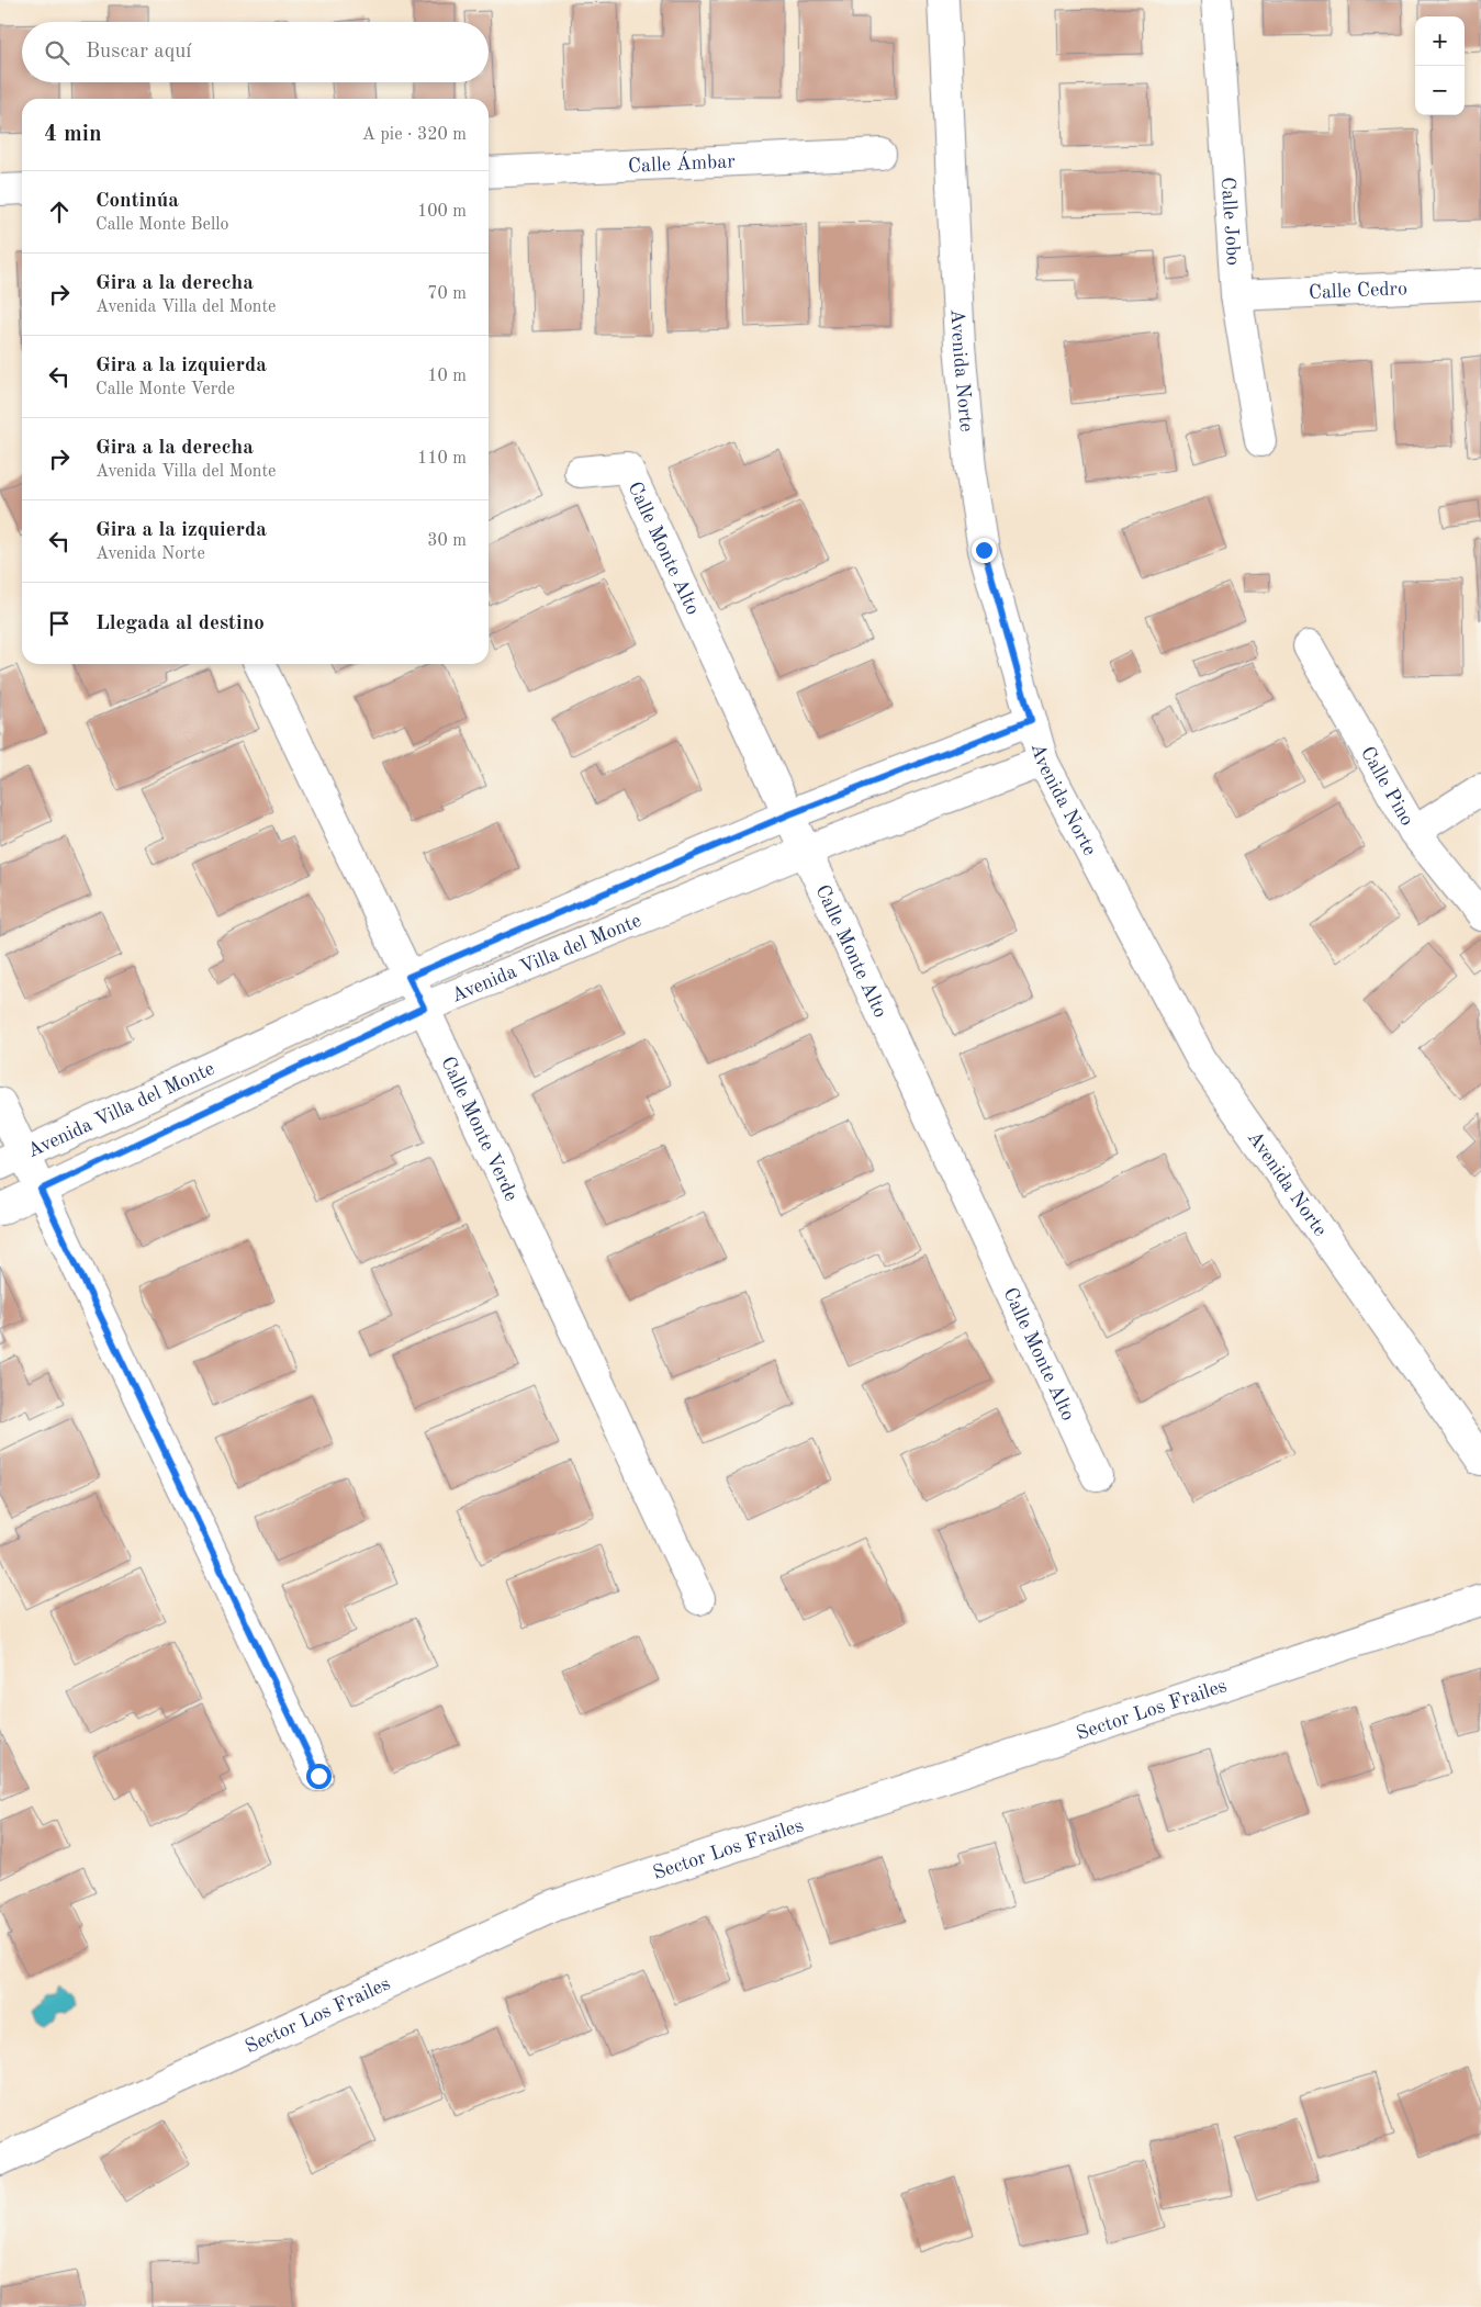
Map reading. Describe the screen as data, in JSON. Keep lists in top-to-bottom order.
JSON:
{
  "streets": {
    "street": [
      "Calle Ámbar",
      "Calle Jobo",
      "Calle Cedro",
      "Avenida Norte",
      "Calle Monte Alto",
      "Calle Pino",
      "Avenida Villa del Monte",
      "Calle Monte Verde",
      "Sector Los Frailes"
    ]
  },
  "crossings": [
    ["Calle Jobo", "Calle Cedro"],
    ["Avenida Norte", "Avenida Villa del Monte"],
    ["Calle Monte Alto", "Avenida Villa del Monte"],
    ["Avenida Villa del Monte", "Calle Monte Verde"]
  ],
  "page": {
    "map_buttons": ["+", "−"],
    "search": "Buscar aquí",
    "heading": ["4 min", "A pie · 320 m"],
    "list": [
      ["Continúa", "Calle Monte Bello", "100 m"],
      ["Gira a la derecha", "Avenida Villa del Monte", "70 m"],
      ["Gira a la izquierda", "Calle Monte Verde", "10 m"],
      ["Gira a la derecha", "Avenida Villa del Monte", "110 m"],
      ["Gira a la izquierda", "Avenida Norte", "30 m"],
      "Llegada al destino"
    ]
  }
}
